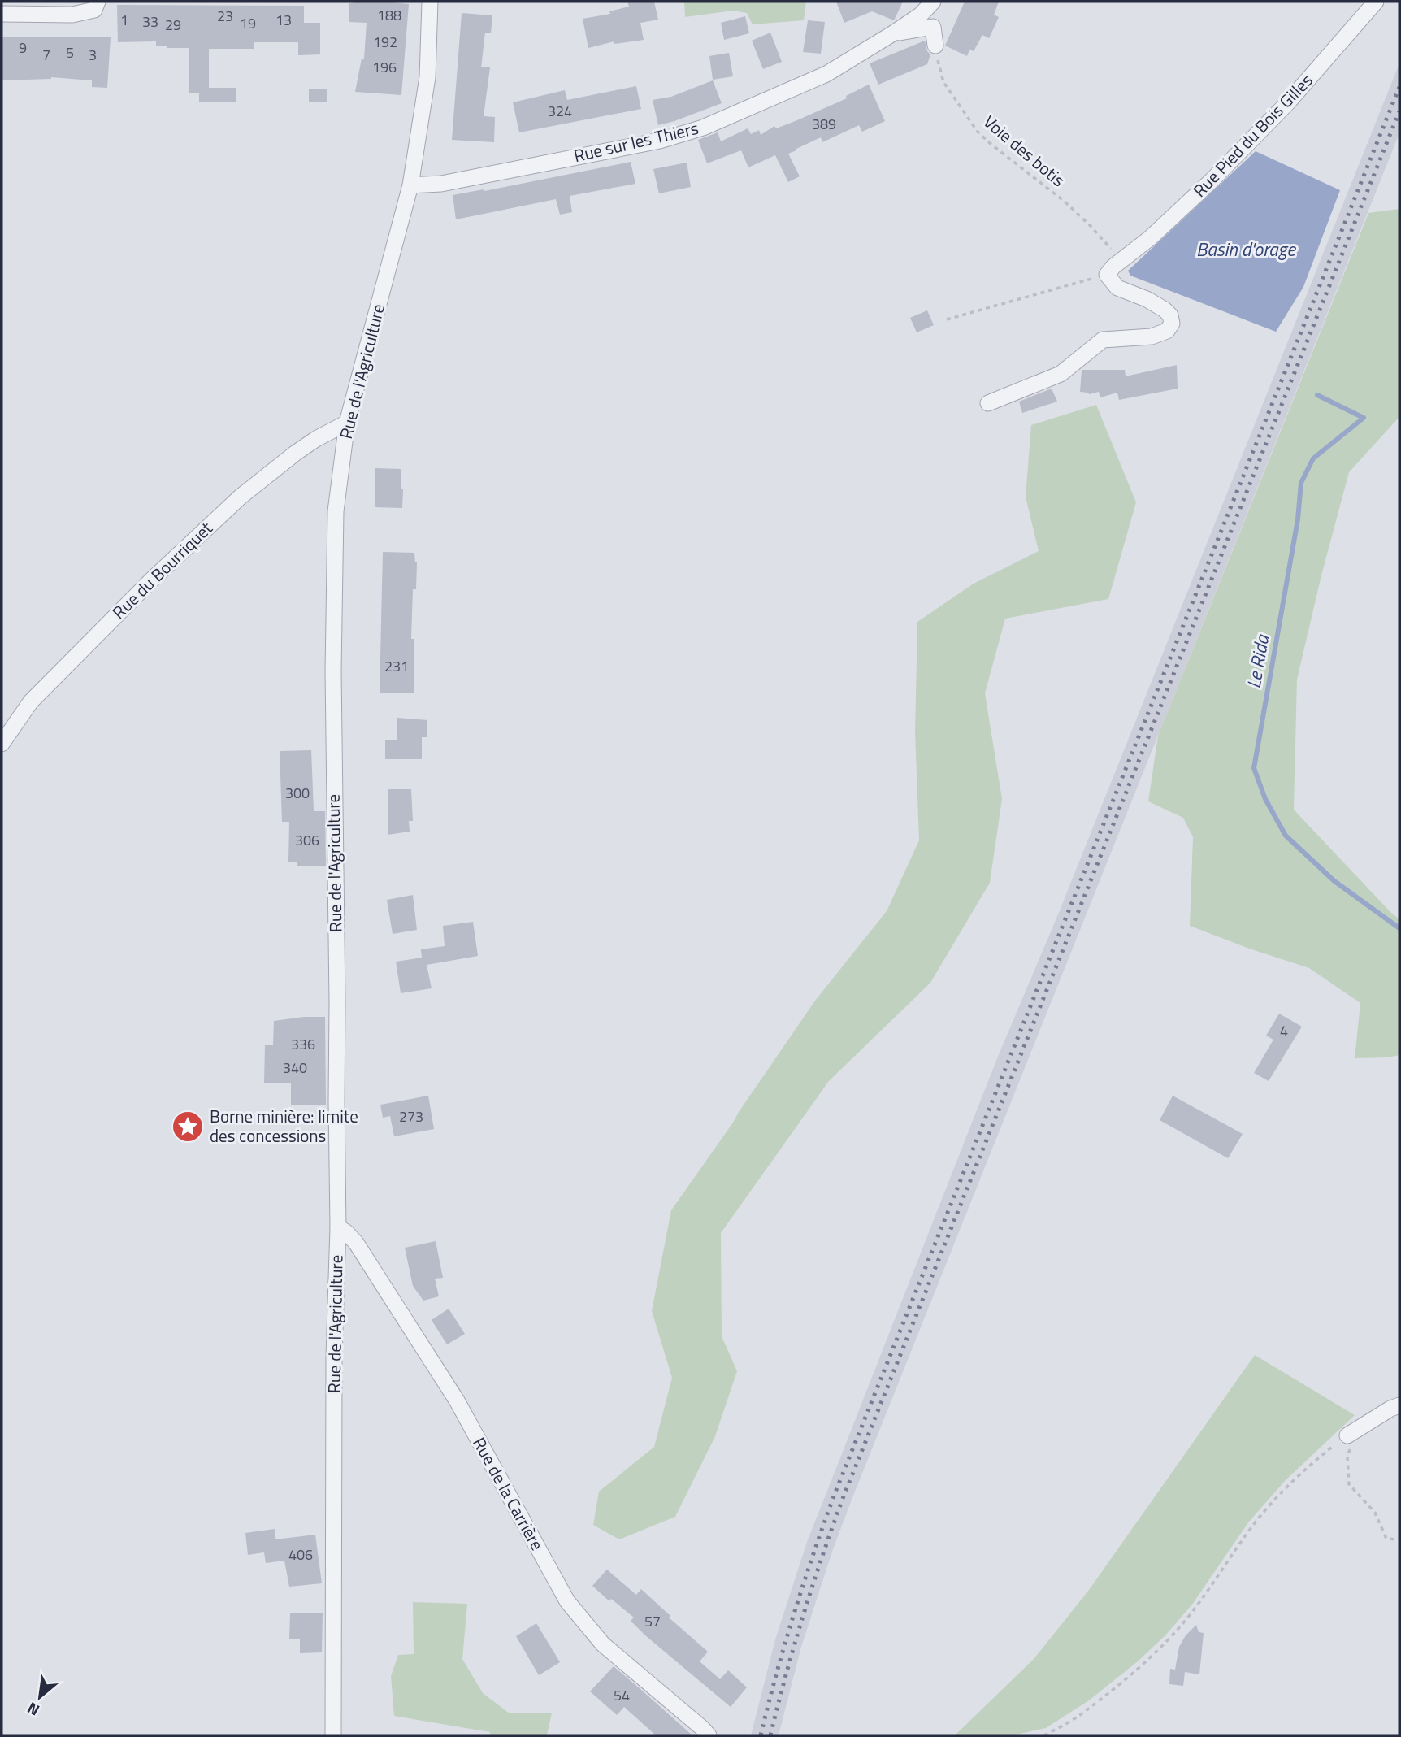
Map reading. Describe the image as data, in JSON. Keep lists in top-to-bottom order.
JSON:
{
  "streets": {
    "street": [
      "Rue Pied du Bois Gilles",
      "Rue sur les Thiers",
      "Rue de l'Agriculture",
      "Rue du Bourriquet",
      "Rue de la Carrière"
    ],
    "path": ["Voie des botis"]
  },
  "crossings": [
    ["Rue Pied du Bois Gilles", "Voie des botis"],
    ["Rue sur les Thiers", "Rue de l'Agriculture"],
    ["Rue de l'Agriculture", "Rue du Bourriquet"],
    ["Rue de l'Agriculture", "Rue de la Carrière"]
  ],
  "water": ["Basin d'orage", "Le Rida"],
  "places": {
    "place": ["Borne minière: limite des concessions"]
  },
  "house_numbers": [
    "188",
    "23",
    "1",
    "13",
    "33",
    "19",
    "29",
    "192",
    "9",
    "5",
    "7",
    "3",
    "196",
    "324",
    "389",
    "231",
    "300",
    "306",
    "4",
    "336",
    "340",
    "273",
    "406",
    "57",
    "54"
  ],
  "north": "bottom left"
}
